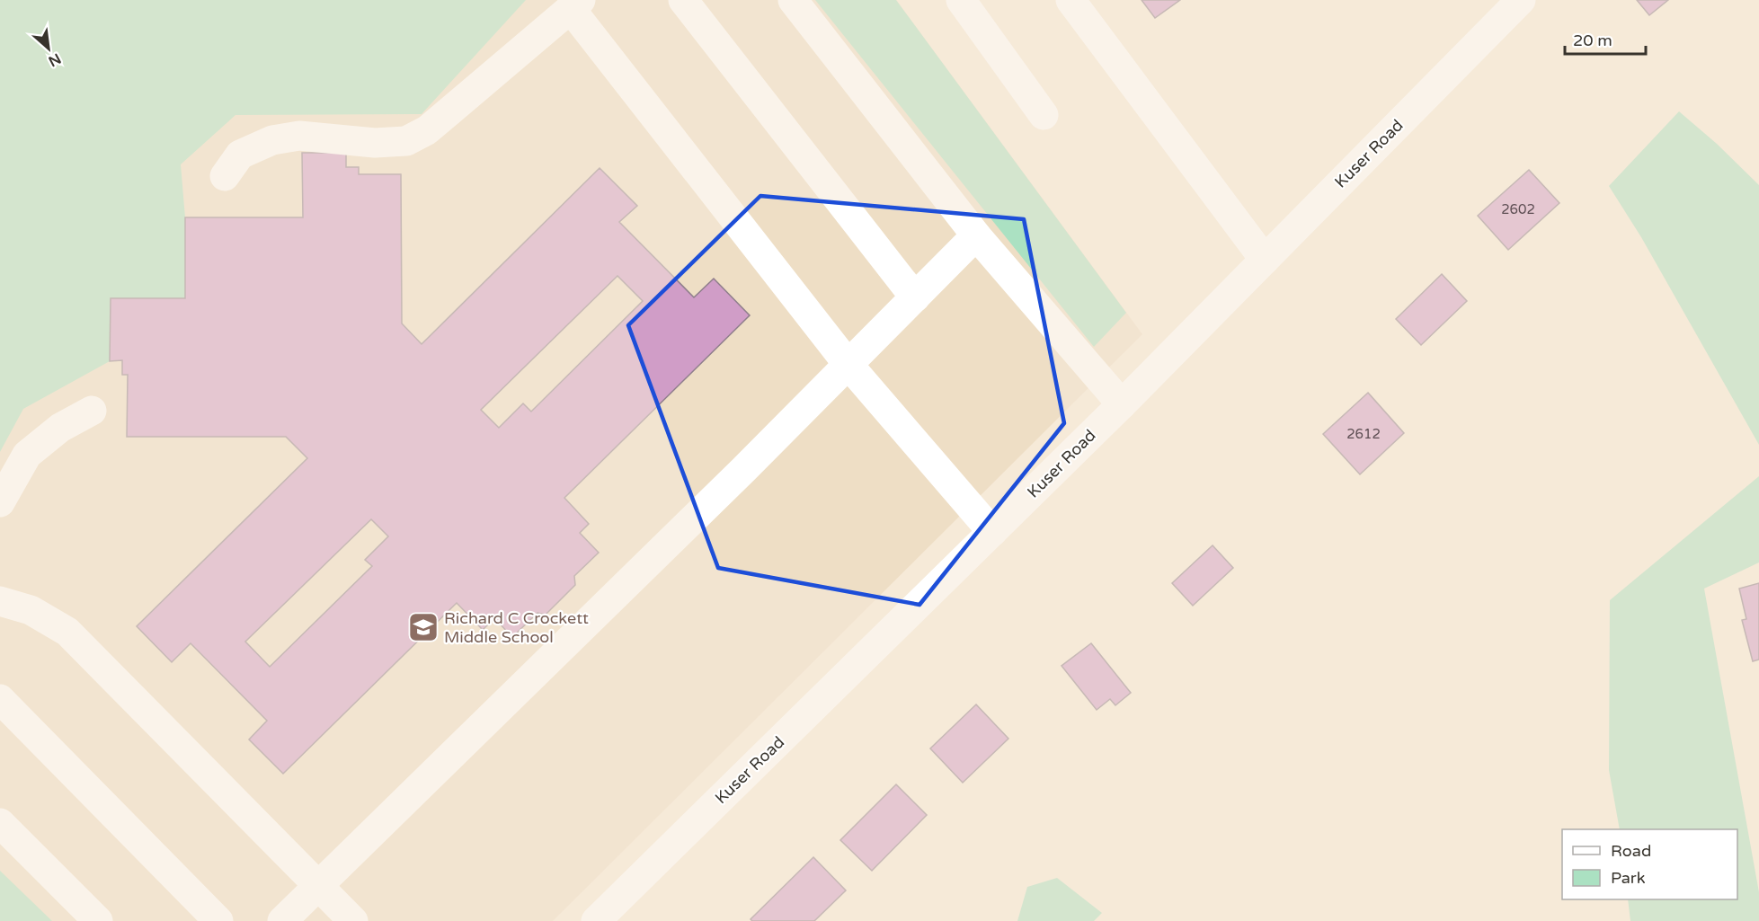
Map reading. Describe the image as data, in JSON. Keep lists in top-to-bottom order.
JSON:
{
  "streets": {
    "street": ["Kuser Road"]
  },
  "places": {
    "school or university": ["Richard C Crockett Middle School"]
  },
  "house_numbers": ["2602", "2612"],
  "legend": ["Road", "Park"],
  "scale_bar": "20 m",
  "north": "bottom right"
}
